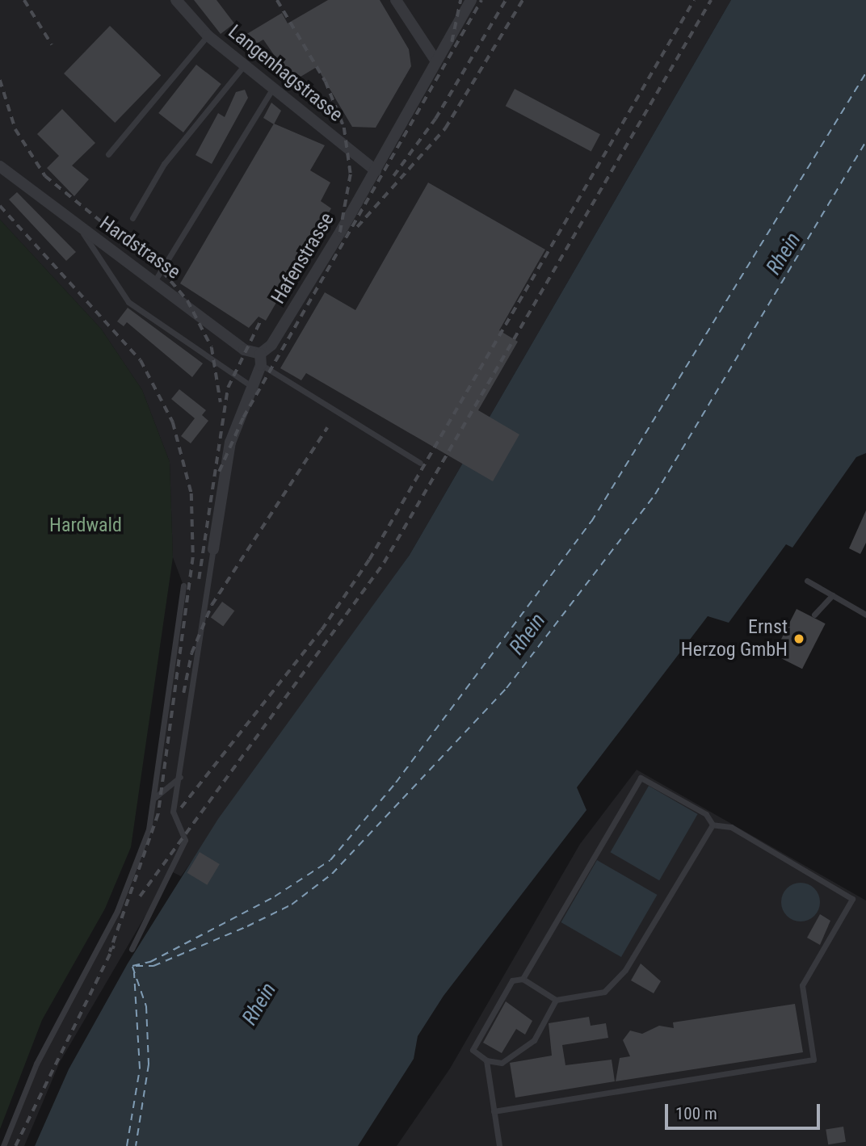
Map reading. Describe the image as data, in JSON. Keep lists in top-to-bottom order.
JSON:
{
  "streets": {
    "street": ["Langenhagstrasse", "Hardstrasse", "Hafenstrasse"]
  },
  "crossings": [
    ["Langenhagstrasse", "Hafenstrasse"],
    ["Hardstrasse", "Hafenstrasse"]
  ],
  "water": ["Rhein"],
  "parks": ["Hardwald"],
  "places": ["Ernst Herzog GmbH"],
  "scale_bar": "100 m"
}
